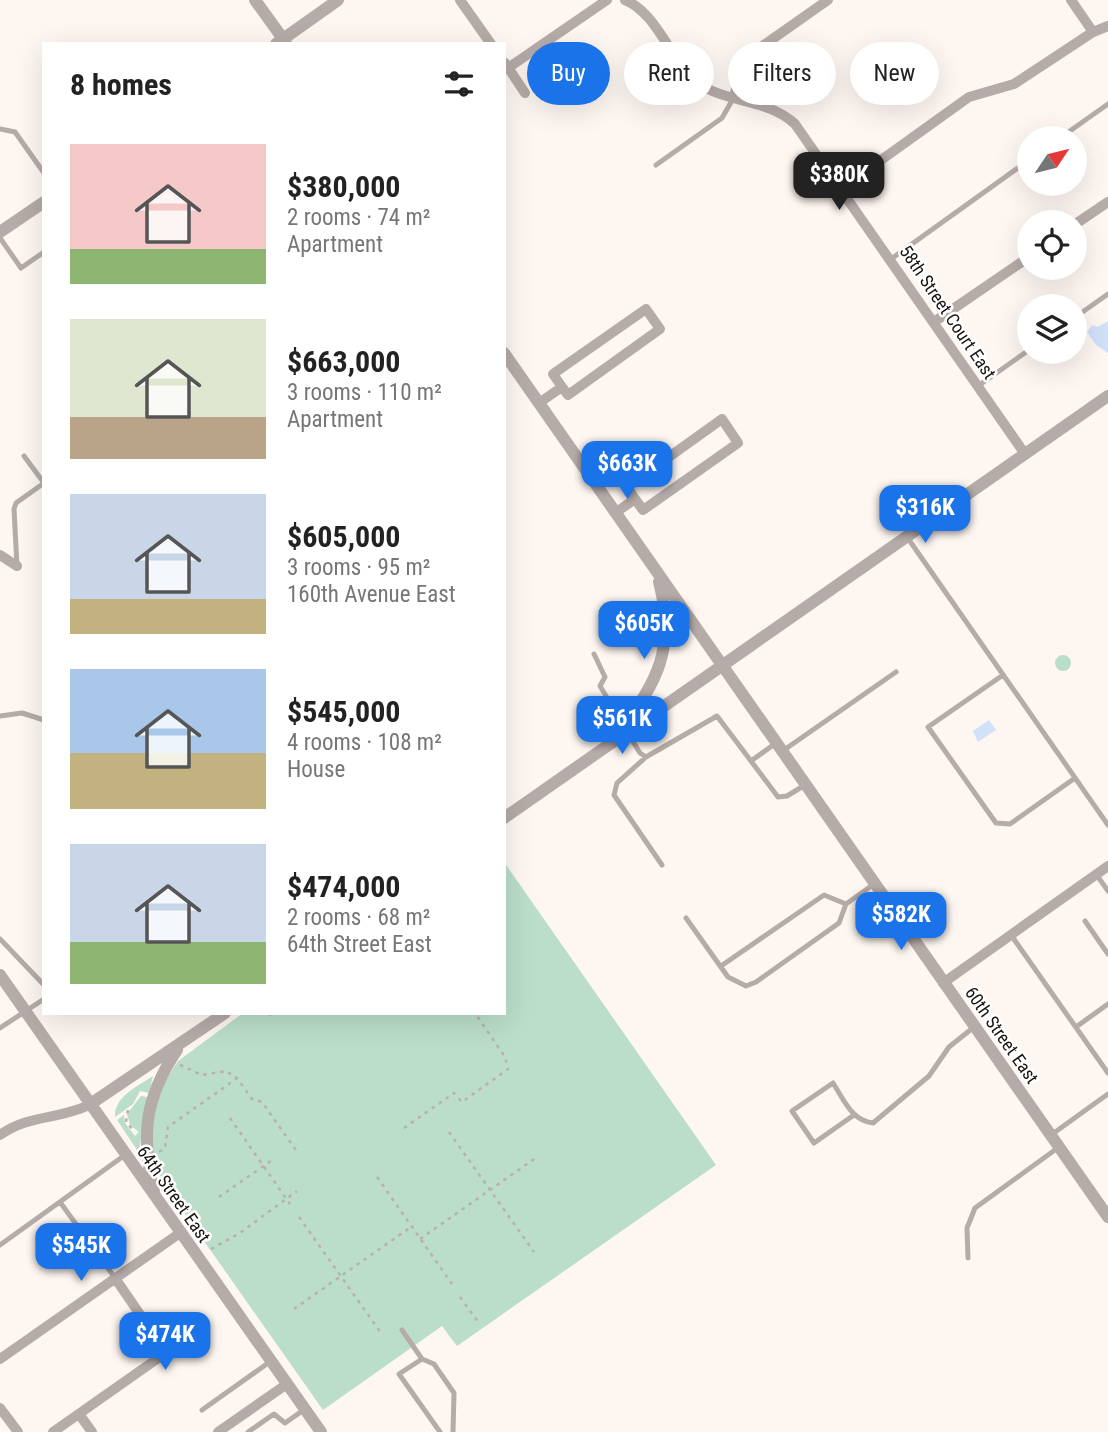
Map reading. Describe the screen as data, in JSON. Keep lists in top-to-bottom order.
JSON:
{
  "streets": {
    "street": ["58th Street Court East", "60th Street East", "64th Street East"]
  },
  "north": "top right",
  "page": {
    "chip": [
      "Buy",
      "Rent",
      "Filters",
      "New"
    ],
    "heading": "8 homes",
    "list": [
      {
        "name": "$380,000",
        "note": "2 rooms · 74 m² · Apartment"
      },
      {
        "name": "$663,000",
        "note": "3 rooms · 110 m² · Apartment"
      },
      {
        "name": "$605,000",
        "note": "3 rooms · 95 m² · 160th Avenue East"
      },
      {
        "name": "$545,000",
        "note": "4 rooms · 108 m² · House"
      },
      {
        "name": "$474,000",
        "note": "2 rooms · 68 m² · 64th Street East"
      }
    ],
    "price": [
      "$380K",
      "$663K",
      "$316K",
      "$605K",
      "$561K",
      "$582K",
      "$545K",
      "$474K"
    ]
  }
}
